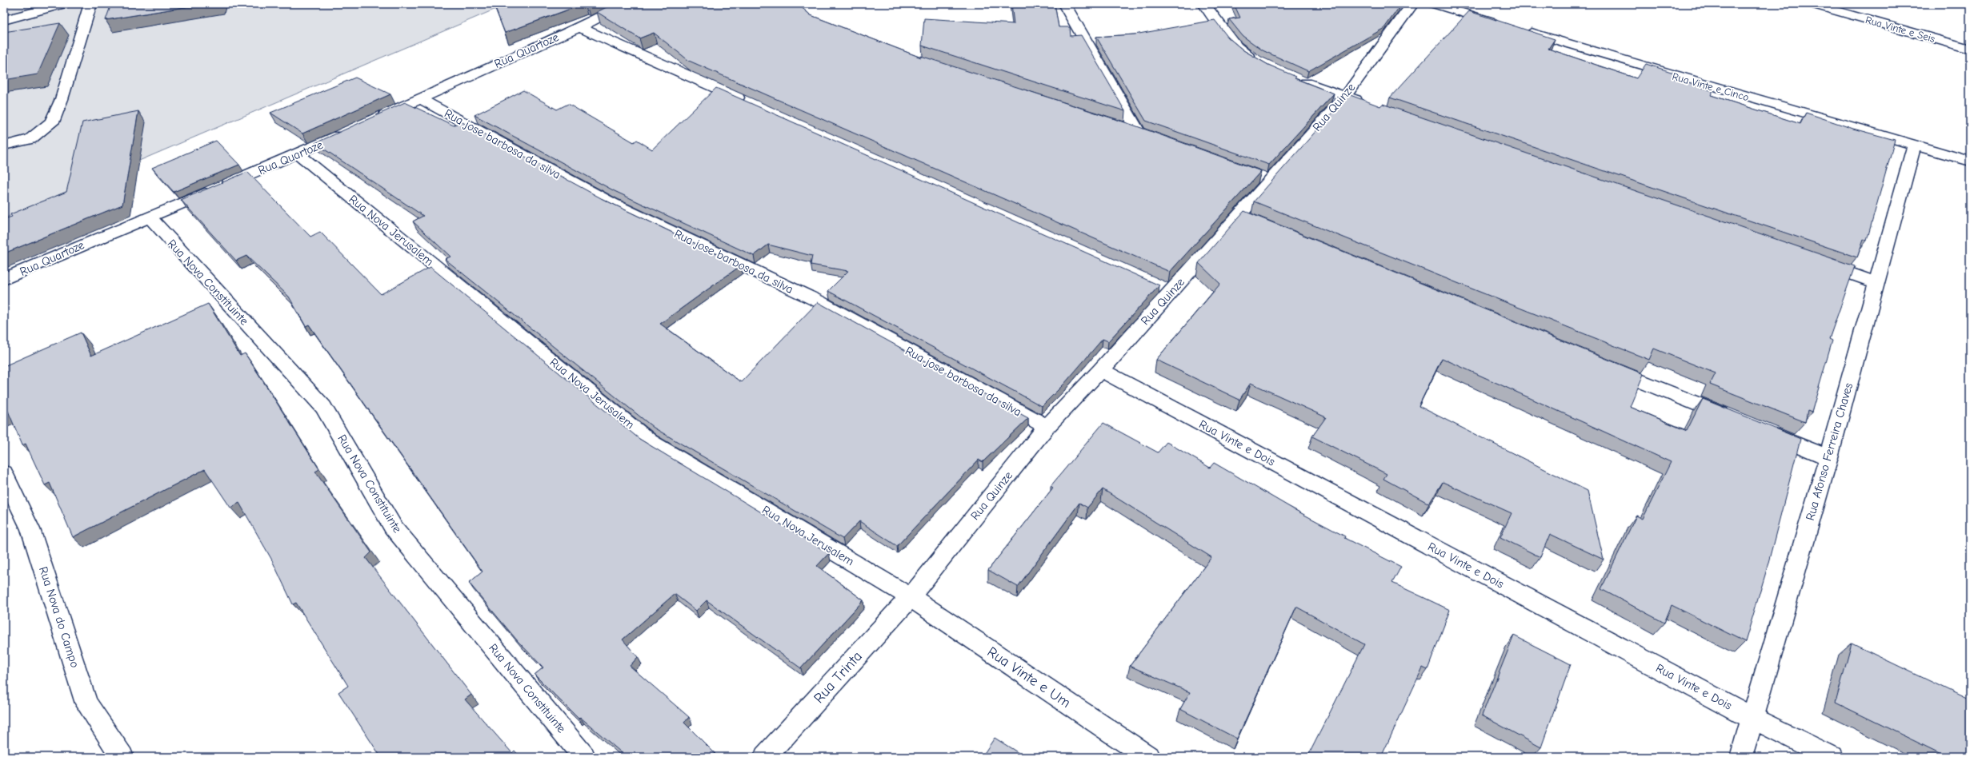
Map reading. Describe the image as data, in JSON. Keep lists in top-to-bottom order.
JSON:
{
  "streets": {
    "street": [
      "Rua Vinte e Seis",
      "Rua Quartoze",
      "Rua Vinte e Cinco",
      "Rua Quinze",
      "Rua jose barbosa da silva",
      "Rua Nova Jerusalem",
      "Rua Nova Constituinte",
      "Rua Vinte e Dois",
      "Rua Afonso Ferreira Chaves",
      "Rua Nova do Campo",
      "Rua Trinta",
      "Rua Vinte e Um"
    ]
  },
  "crossings": [
    ["Rua Quartoze", "Rua jose barbosa da silva"],
    ["Rua Quartoze", "Rua Nova Jerusalem"],
    ["Rua Quartoze", "Rua Nova Constituinte"],
    ["Rua Vinte e Cinco", "Rua Afonso Ferreira Chaves"],
    ["Rua Quinze", "Rua jose barbosa da silva"],
    ["Rua Quinze", "Rua Nova Jerusalem"],
    ["Rua Quinze", "Rua Vinte e Dois"],
    ["Rua Quinze", "Rua Trinta"],
    ["Rua Quinze", "Rua Vinte e Um"],
    ["Rua Nova Jerusalem", "Rua Trinta"],
    ["Rua Nova Jerusalem", "Rua Vinte e Um"],
    ["Rua Vinte e Dois", "Rua Afonso Ferreira Chaves"],
    ["Rua Trinta", "Rua Vinte e Um"]
  ]
}
